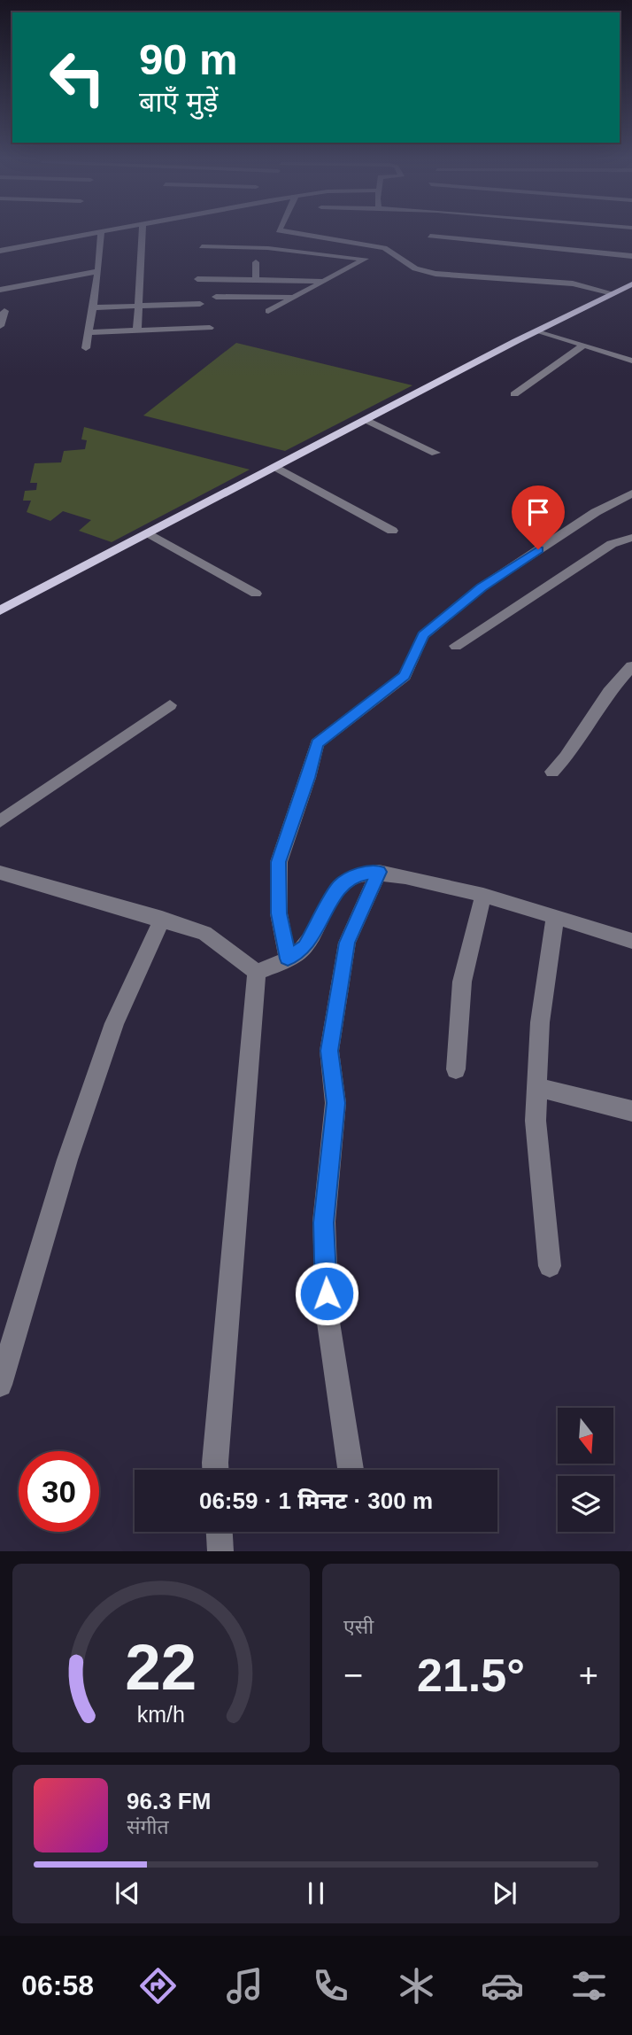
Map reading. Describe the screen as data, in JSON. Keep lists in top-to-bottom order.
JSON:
{
  "north": "bottom",
  "page": {
    "turn": ["90 m", "बाएँ मुड़ें"],
    "limit": "30",
    "trip": "06:59 · 1 मिनट · 300 m",
    "tile": "एसी",
    "heat": ["−", "21.5°", "+"],
    "song": ["96.3 FM", "संगीत"],
    "tabs": "06:58",
    "gauge": ["22", "km/h"]
  }
}
